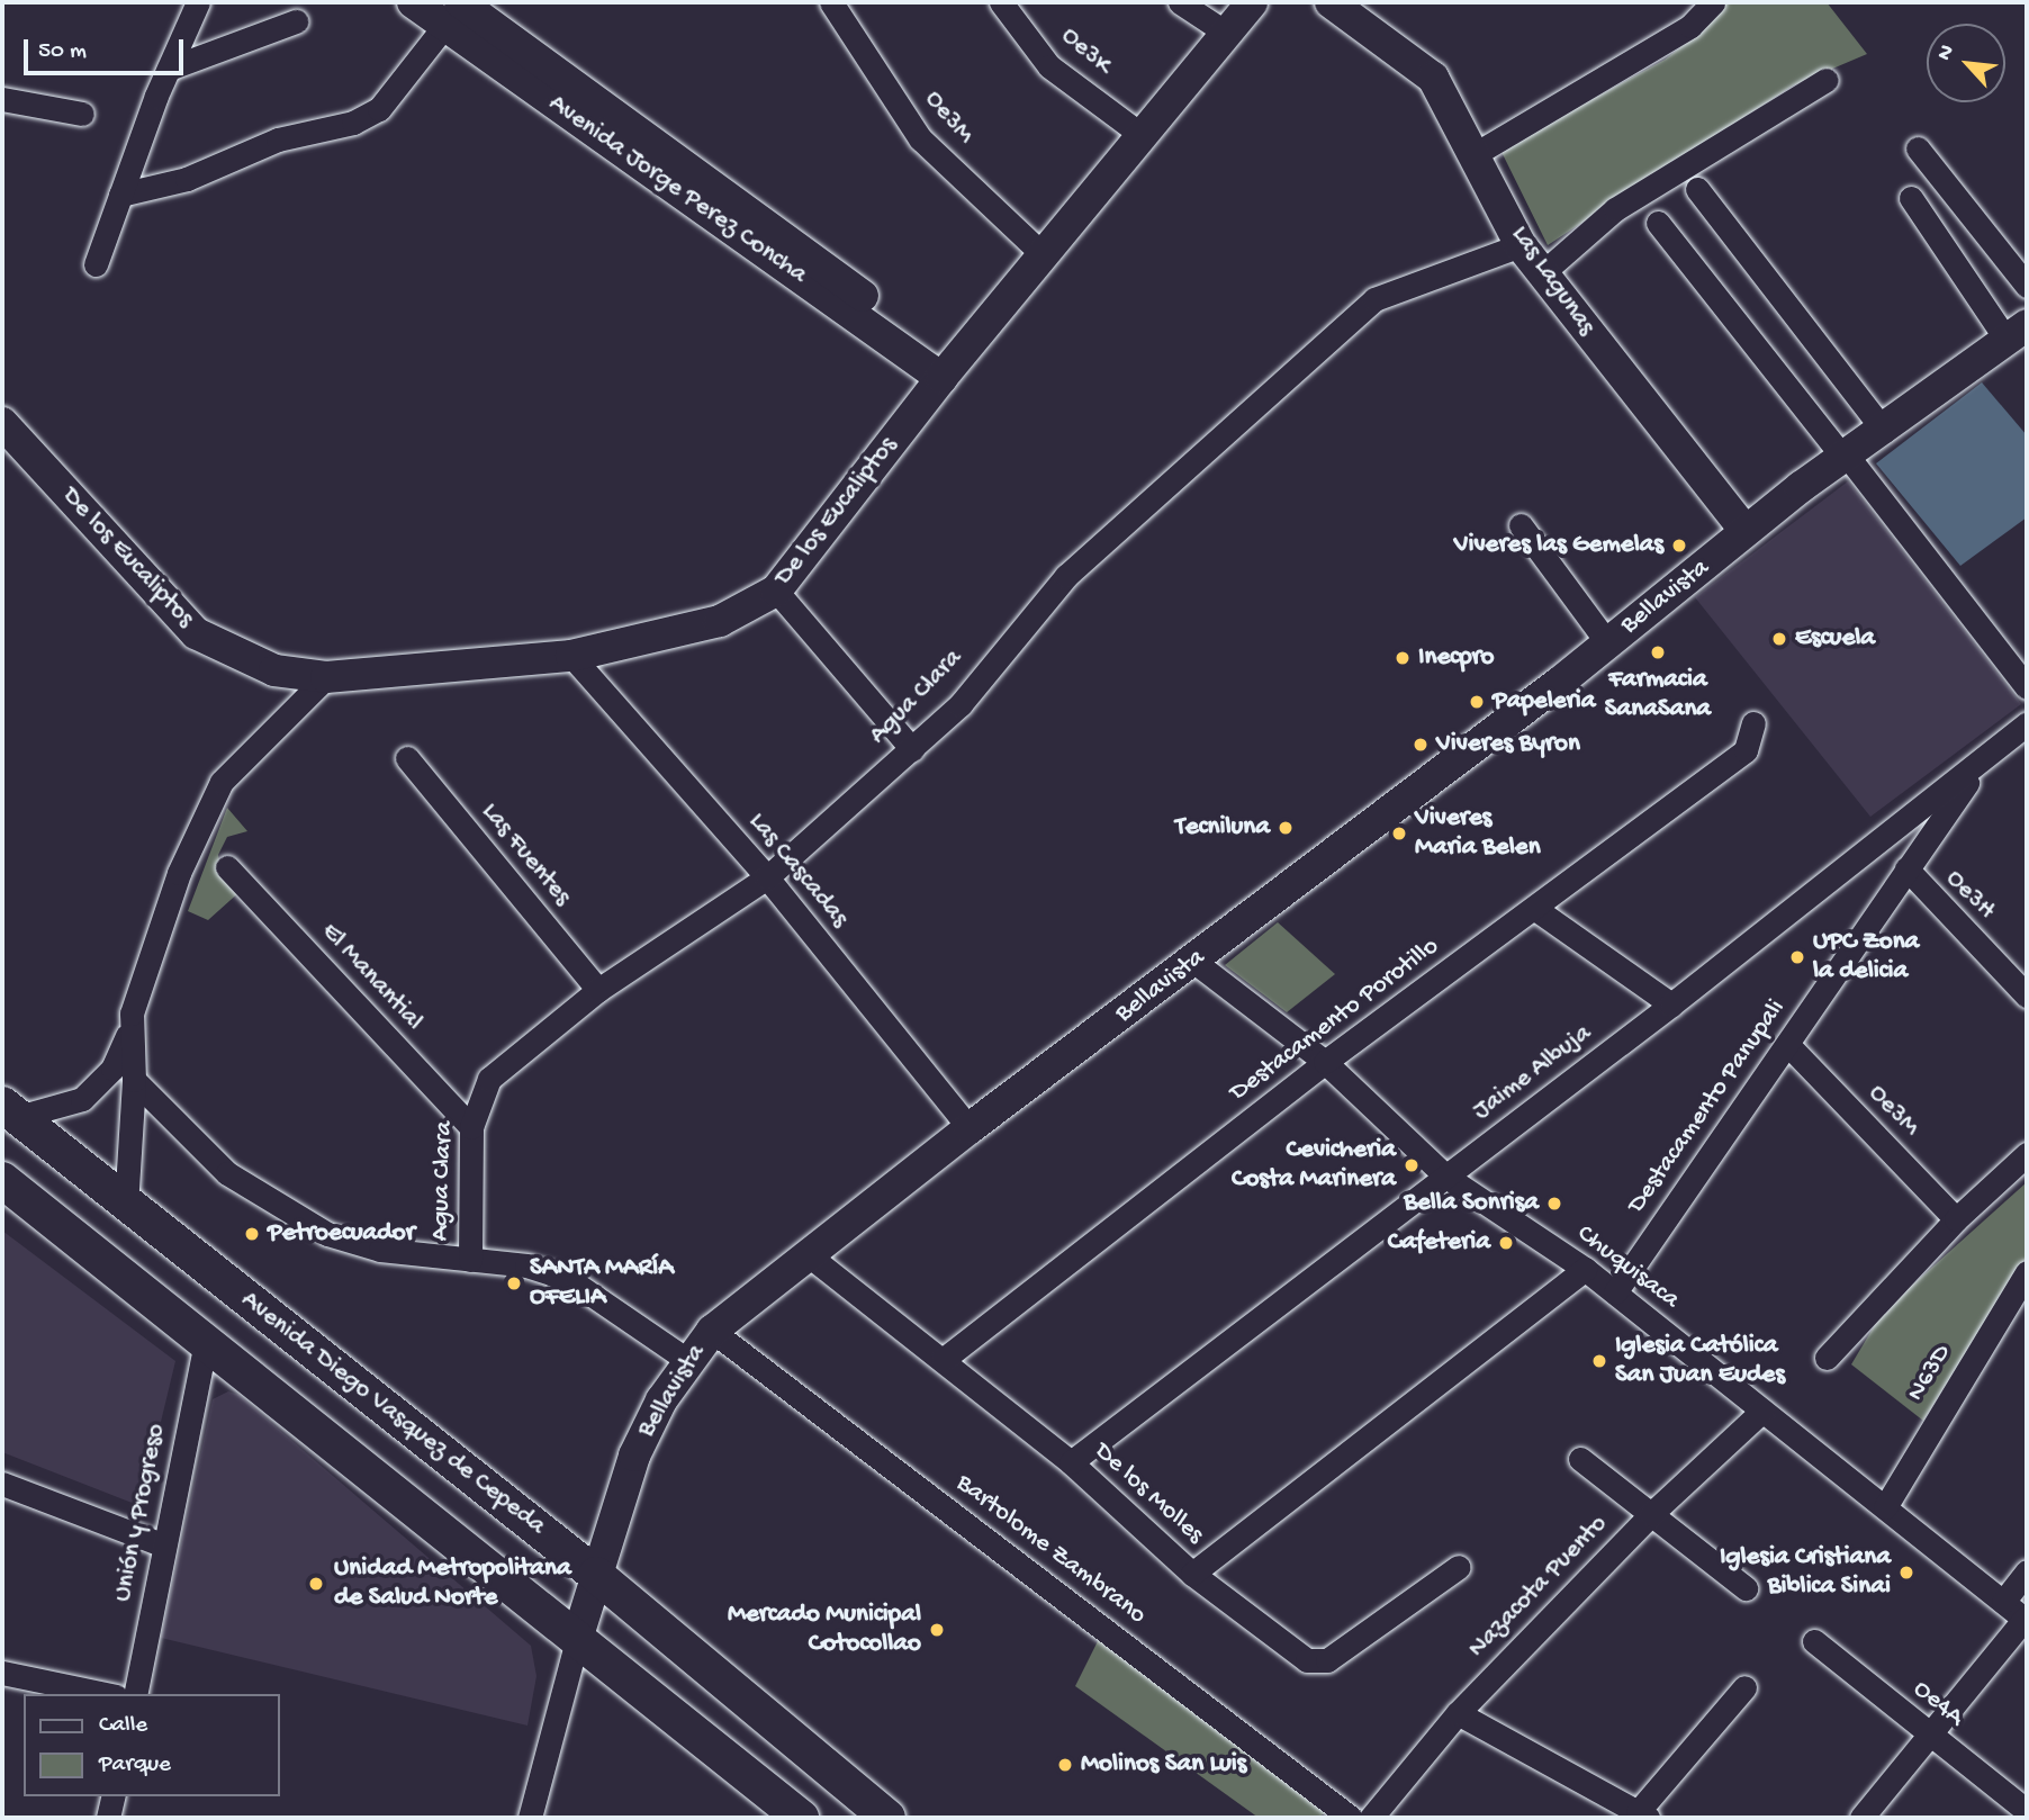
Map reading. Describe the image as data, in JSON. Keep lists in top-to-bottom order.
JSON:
{
  "streets": {
    "main road": ["Avenida Diego Vasquez de Cepeda"],
    "street": [
      "Oe3K",
      "Oe3M",
      "Avenida Jorge Perez Concha",
      "Las Lagunas",
      "De los Eucaliptos",
      "Bellavista",
      "Agua Clara",
      "Las Fuentes",
      "Las Cascadas",
      "Oe3H",
      "El Manantial",
      "Destacamento Porotillo",
      "Jaime Albuja",
      "Destacamento Panupali",
      "Chuquisaca",
      "N63D",
      "De los Molles",
      "Unión y Progreso",
      "Bartolome Zambrano",
      "Nazacota Puento",
      "Oe4A"
    ]
  },
  "crossings": [
    ["Oe3K", "De los Eucaliptos"],
    ["Oe3M", "De los Eucaliptos"],
    ["Oe3M", "Destacamento Panupali"],
    ["Avenida Jorge Perez Concha", "De los Eucaliptos"],
    ["Las Lagunas", "Bellavista"],
    ["Las Lagunas", "Agua Clara"],
    ["De los Eucaliptos", "Las Cascadas"],
    ["Bellavista", "Las Cascadas"],
    ["Bellavista", "Chuquisaca"],
    ["Bellavista", "Avenida Diego Vasquez de Cepeda"],
    ["Bellavista", "De los Molles"],
    ["Bellavista", "Bartolome Zambrano"],
    ["Agua Clara", "Las Fuentes"],
    ["Agua Clara", "Las Cascadas"],
    ["Agua Clara", "El Manantial"],
    ["Oe3H", "Destacamento Panupali"],
    ["Destacamento Porotillo", "Chuquisaca"],
    ["Destacamento Porotillo", "De los Molles"],
    ["Jaime Albuja", "Destacamento Panupali"],
    ["Jaime Albuja", "Chuquisaca"],
    ["Jaime Albuja", "De los Molles"],
    ["Destacamento Panupali", "Chuquisaca"],
    ["Chuquisaca", "N63D"],
    ["Chuquisaca", "Nazacota Puento"]
  ],
  "places": [
    "Viveres las Gemelas",
    "Escuela",
    "Farmacia SanaSana",
    "Inecpro",
    "Papeleria",
    "Viveres Byron",
    "Tecniluna",
    "Viveres Maria Belen",
    "UPC Zona la delicia",
    "Cevicheria Costa Marinera",
    "Bella Sonrisa",
    "Petroecuador",
    "Cafeteria",
    "SANTA MARÍA OFELIA",
    "Iglesia Católica San Juan Eudes",
    "Iglesia Cristiana Biblica Sinai",
    "Unidad Metropolitana de Salud Norte",
    "Mercado Municipal Cotocollao",
    "Molinos San Luis"
  ],
  "legend": ["Calle", "Parque"],
  "scale_bar": "50 m",
  "north": "top left"
}
